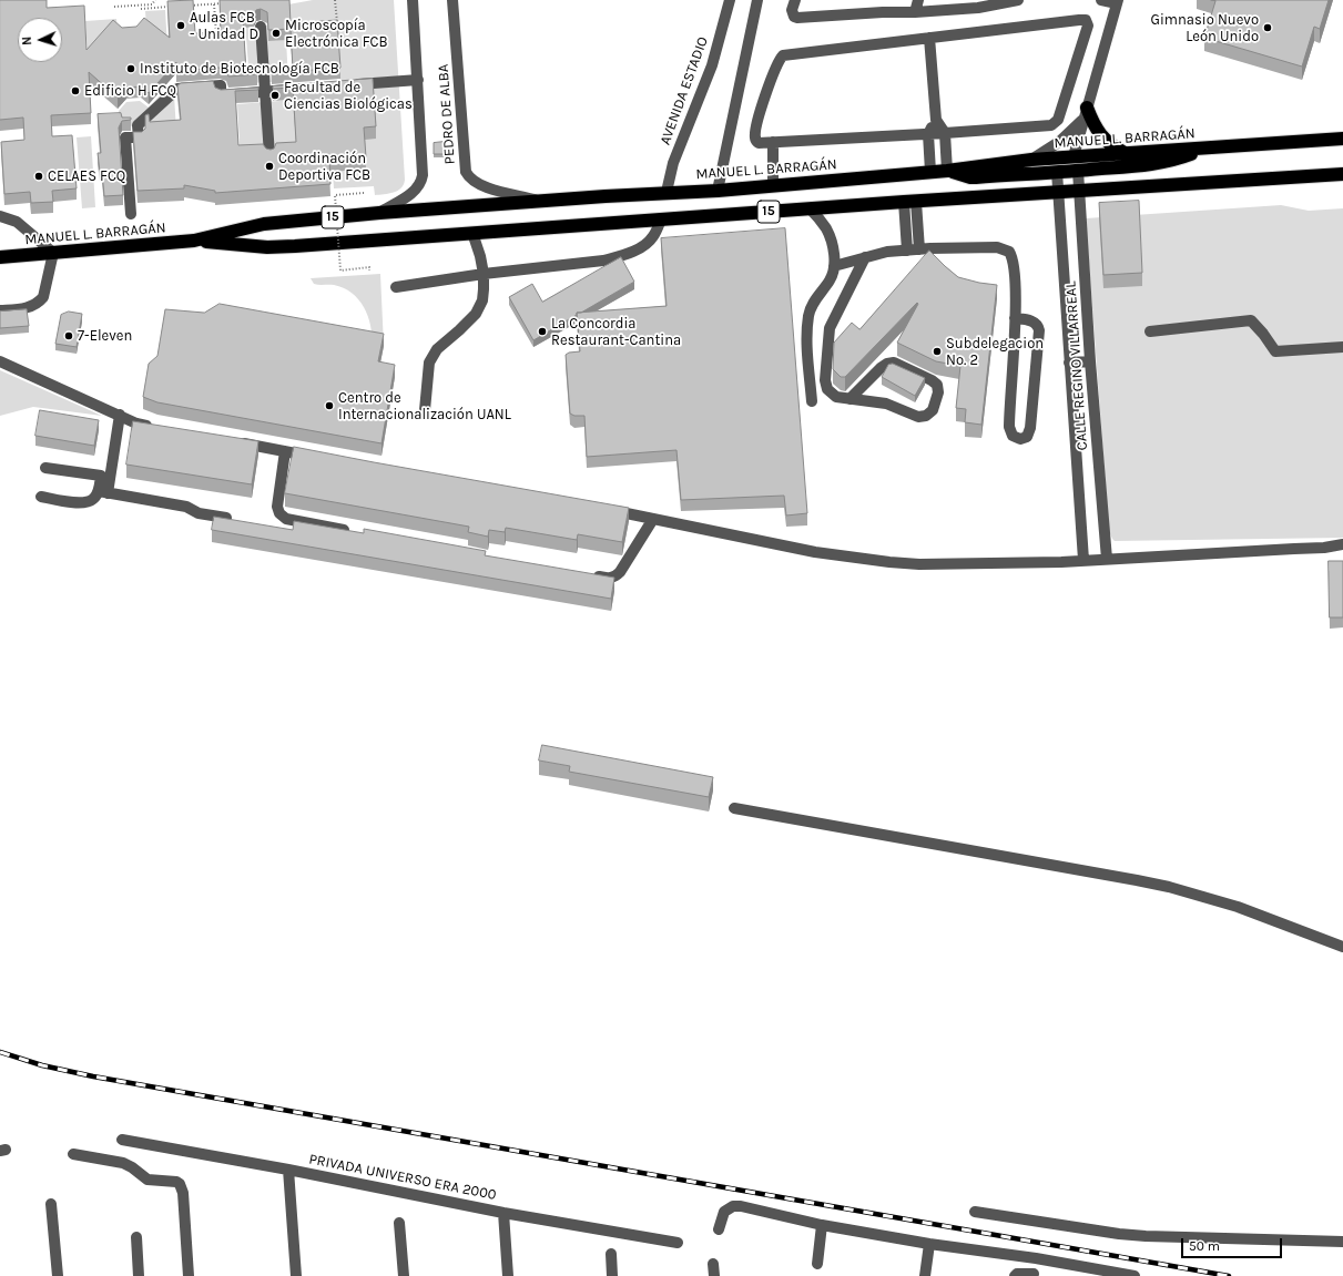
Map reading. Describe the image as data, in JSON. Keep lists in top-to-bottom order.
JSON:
{
  "streets": {
    "highway": ["MANUEL L. BARRAGÁN", "15"],
    "street": [
      "AVENIDA ESTADIO",
      "PEDRO DE ALBA",
      "CALLE REGINO VILLARREAL",
      "PRIVADA UNIVERSO ERA 2000"
    ]
  },
  "crossings": [
    ["AVENIDA ESTADIO", "MANUEL L. BARRAGÁN"],
    ["PEDRO DE ALBA", "MANUEL L. BARRAGÁN"],
    ["MANUEL L. BARRAGÁN", "CALLE REGINO VILLARREAL"]
  ],
  "places": [
    "Aulas FCB - Unidad D",
    "Gimnasio Nuevo León Unido",
    "Microscopía Electrónica FCB",
    "Instituto de Biotecnología FCB",
    "Edificio H FCQ",
    "Facultad de Ciencias Biológicas",
    "Coordinación Deportiva FCB",
    "CELAES FCQ",
    "La Concordia Restaurant-Cantina",
    "7-Eleven",
    "Subdelegacion No. 2",
    "Centro de Internacionalización UANL"
  ],
  "scale_bar": "50 m",
  "north": "left"
}
